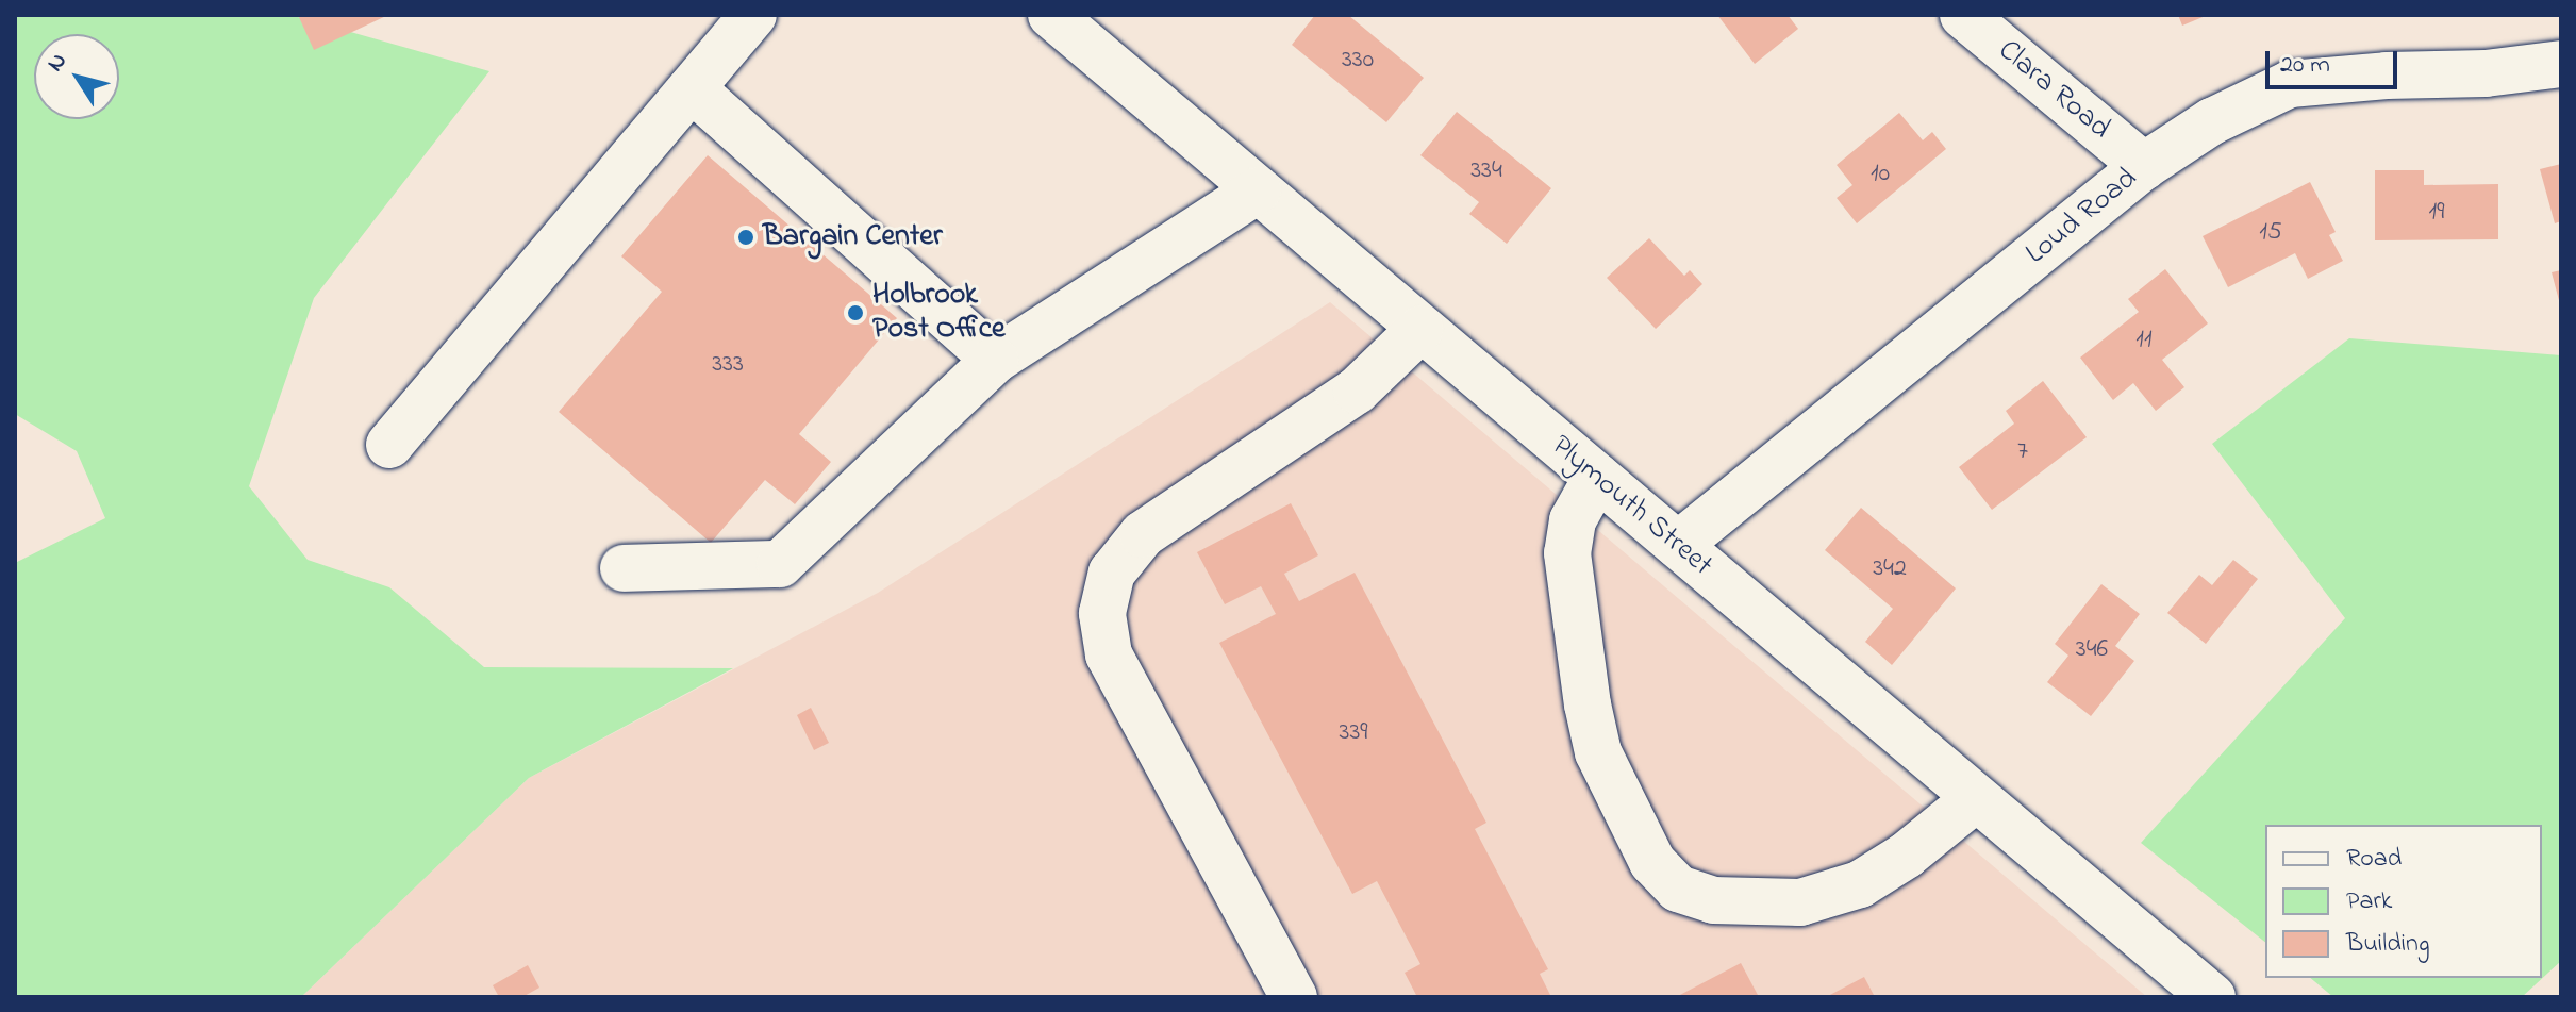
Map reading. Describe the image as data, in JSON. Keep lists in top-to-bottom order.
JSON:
{
  "streets": {
    "street": ["Clara Road", "Loud Road", "Plymouth Street"]
  },
  "crossings": [
    ["Clara Road", "Loud Road"],
    ["Loud Road", "Plymouth Street"]
  ],
  "places": ["Bargain Center", "Holbrook Post Office"],
  "house_numbers": [
    "330",
    "334",
    "10",
    "19",
    "15",
    "11",
    "333",
    "7",
    "342",
    "346",
    "339"
  ],
  "legend": ["Road", "Park", "Building"],
  "scale_bar": "20 m",
  "north": "top left"
}
